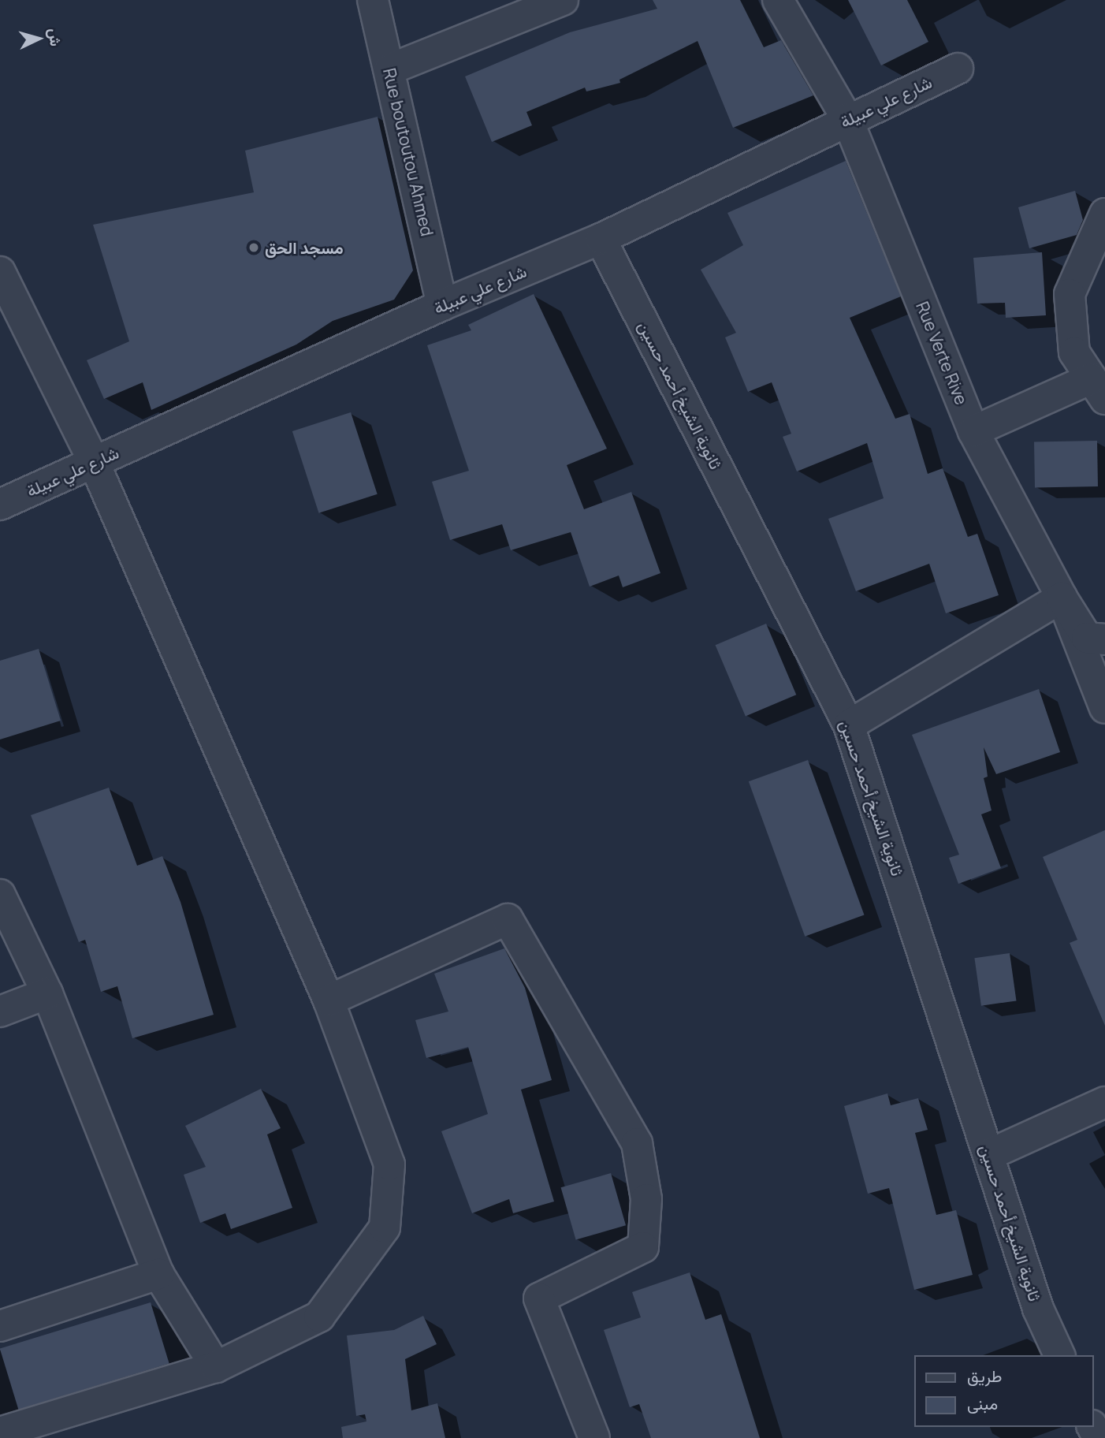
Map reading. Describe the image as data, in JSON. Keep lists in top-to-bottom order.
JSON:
{
  "streets": {
    "street": [
      "شارع علي عبيلة",
      "Rue boutoutou Ahmed",
      "Rue Verte Rive",
      "ثانوية الشيخ أحمد حسين"
    ]
  },
  "crossings": [
    ["شارع علي عبيلة", "Rue boutoutou Ahmed"],
    ["شارع علي عبيلة", "Rue Verte Rive"],
    ["شارع علي عبيلة", "ثانوية الشيخ أحمد حسين"]
  ],
  "places": ["مسجد الحق"],
  "legend": ["طريق", "مبنى"],
  "north": "right"
}
